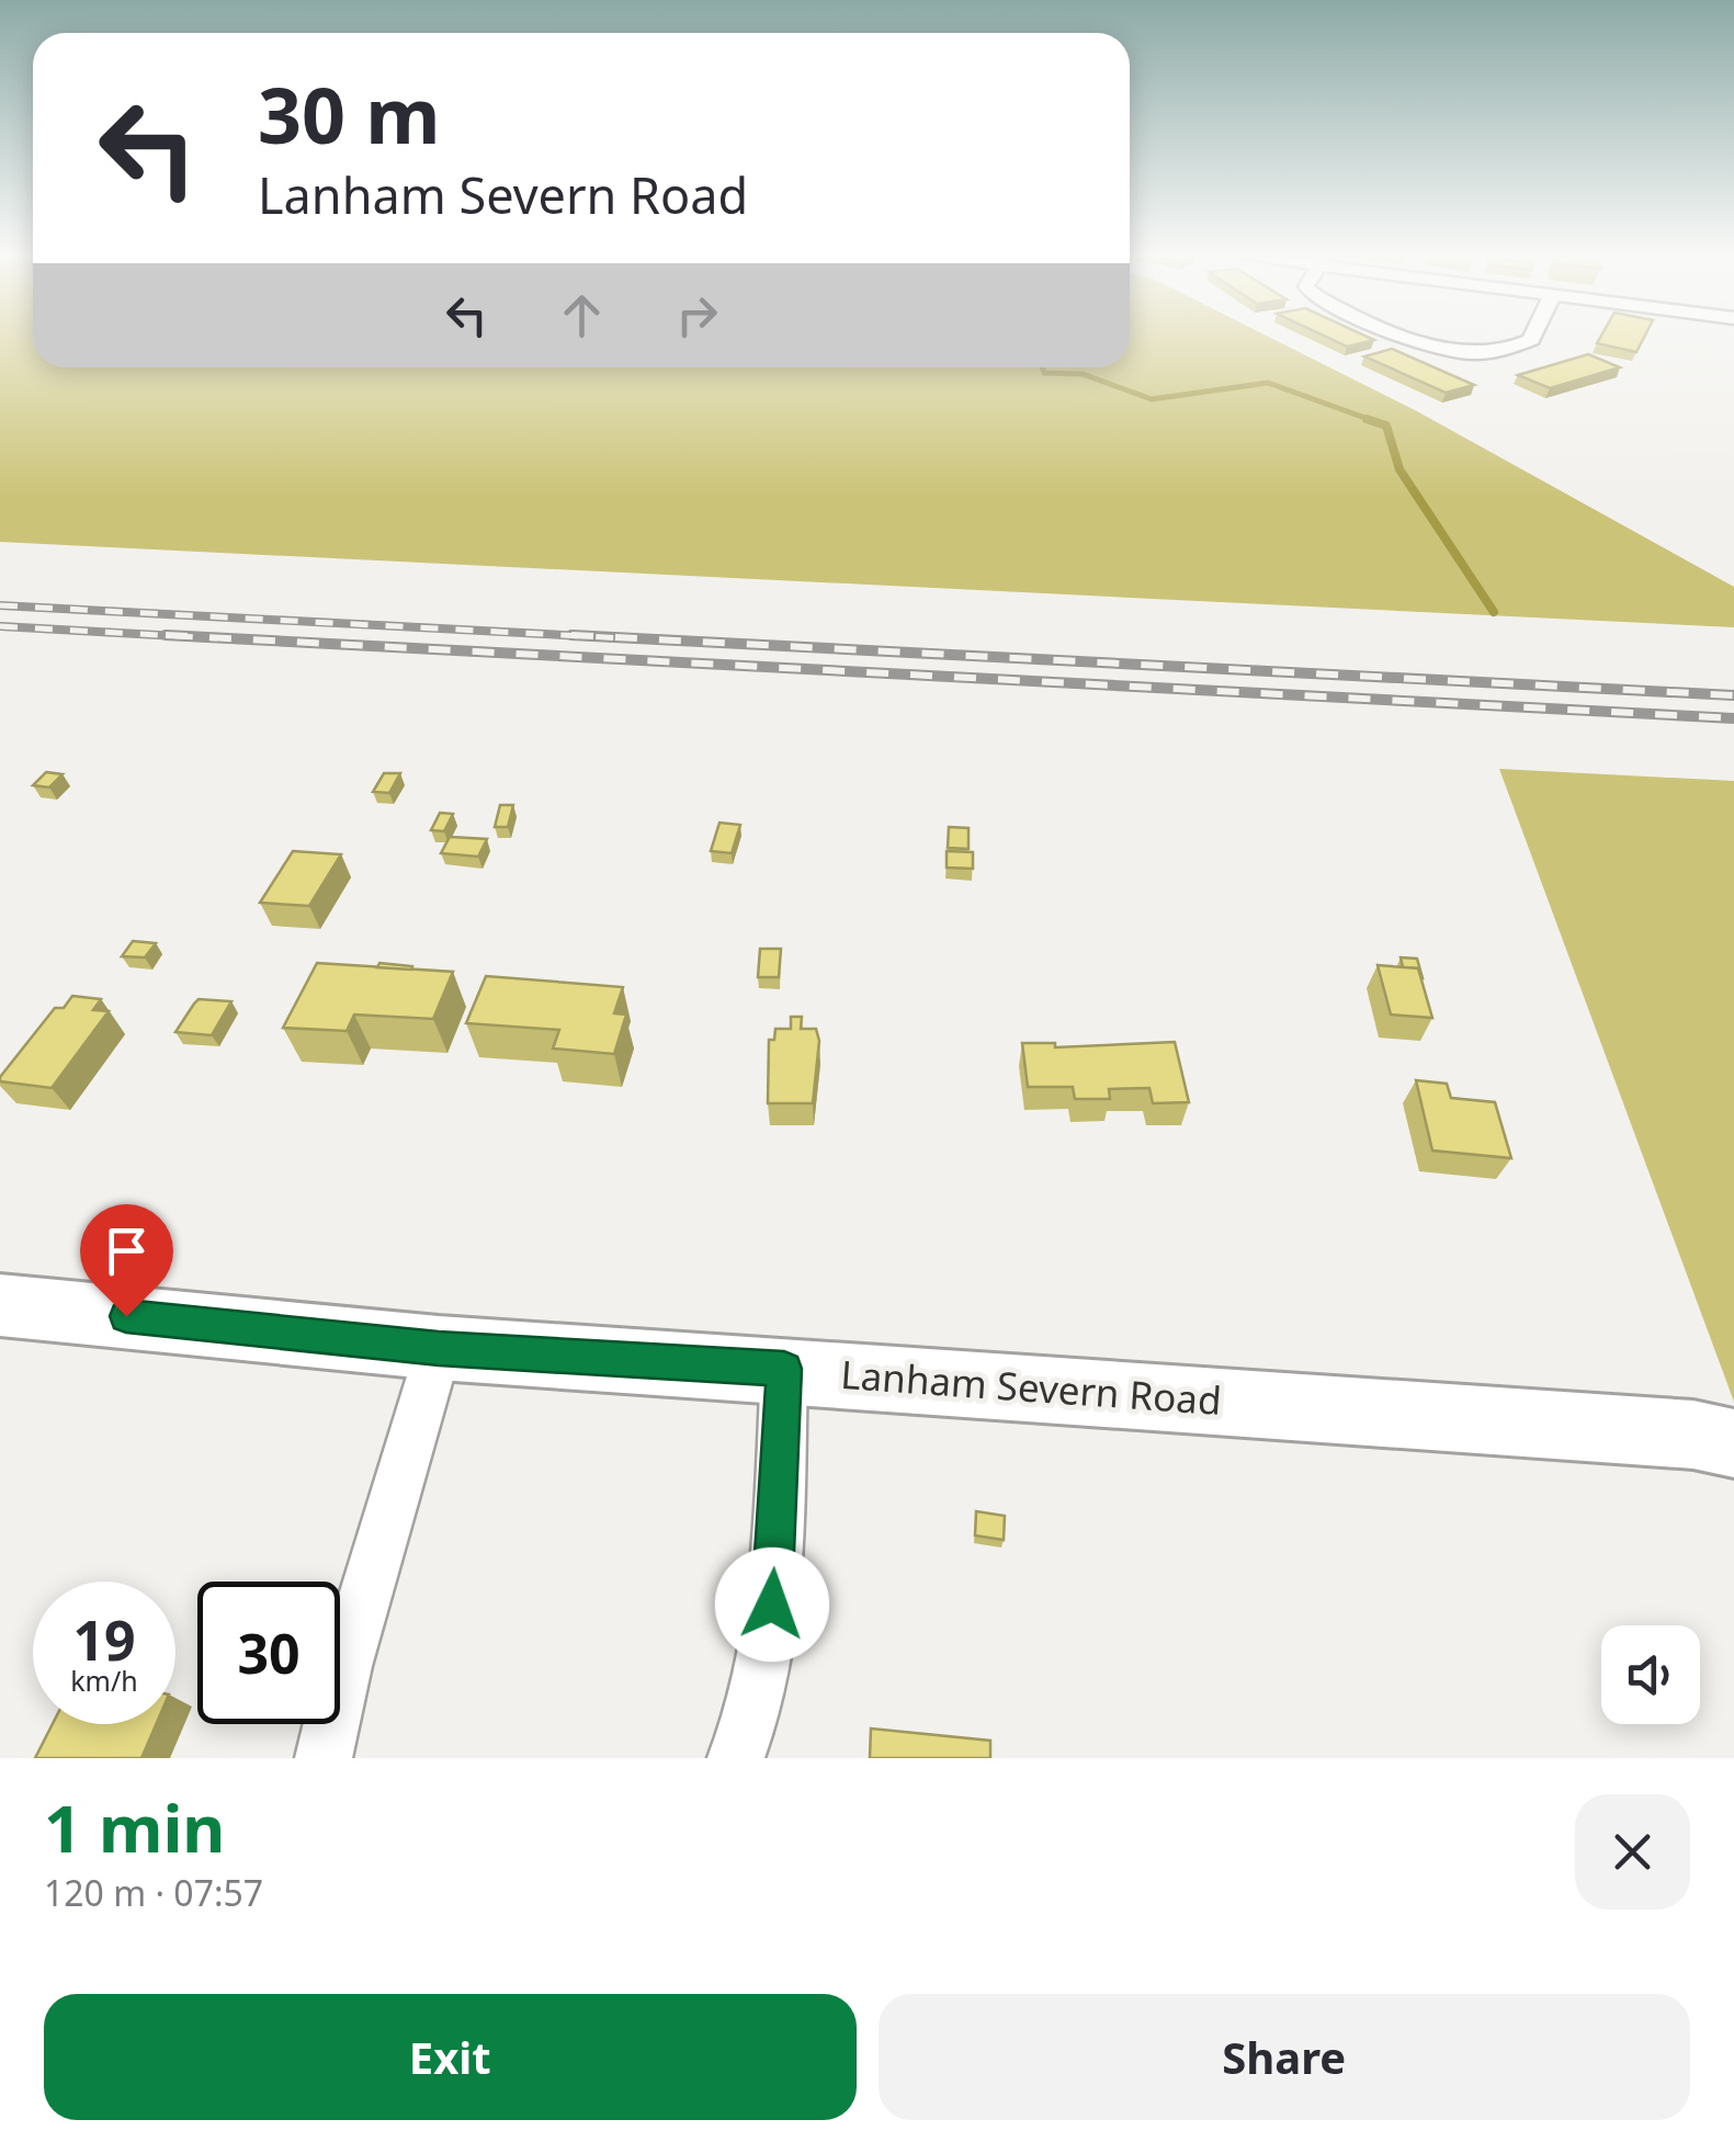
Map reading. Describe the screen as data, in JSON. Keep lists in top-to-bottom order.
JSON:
{
  "streets": {
    "main road": ["Lanham Severn Road"]
  },
  "page": {
    "turn": ["30 m", "Lanham Severn Road"],
    "speed": "19 km/h",
    "limit": "30",
    "heading": ["1 min", "120 m · 07:57"],
    "buttons": ["Exit", "Share"]
  }
}
